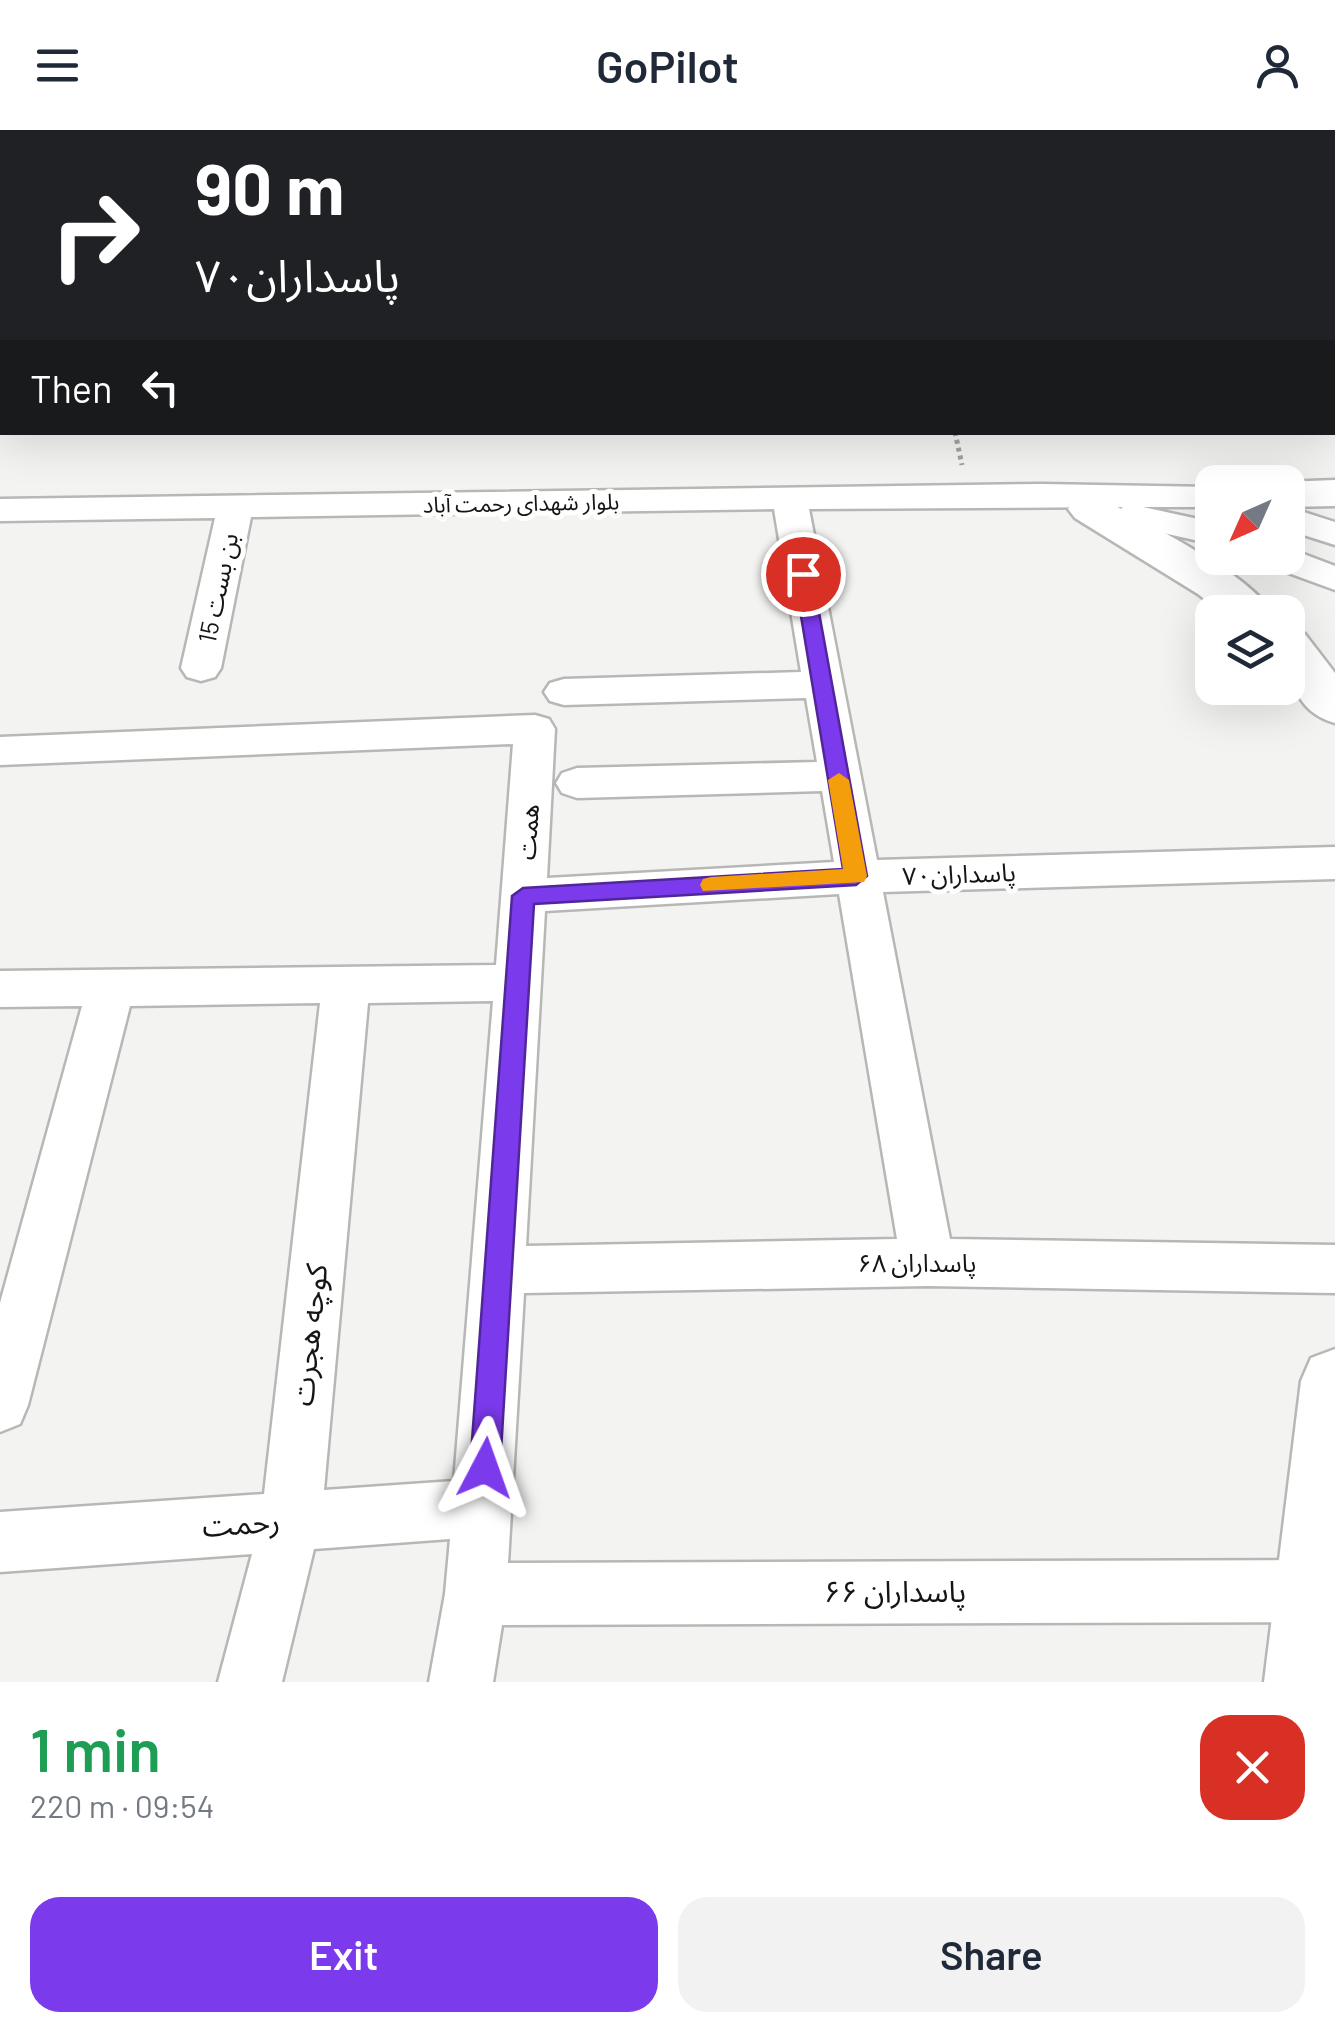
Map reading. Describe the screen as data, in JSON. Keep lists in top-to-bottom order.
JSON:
{
  "streets": {
    "street": [
      "بلوار شهدای رحمت آباد",
      "بن بست 15",
      "همت",
      "پاسداران۷۰",
      "پاسداران ۶۸",
      "کوچه هجرت",
      "رحمت",
      "پاسداران ۶۶"
    ]
  },
  "crossings": [
    ["بلوار شهدای رحمت آباد", "بن بست 15"],
    ["همت", "پاسداران۷۰"],
    ["همت", "پاسداران ۶۸"],
    ["همت", "رحمت"],
    ["همت", "پاسداران ۶۶"],
    ["کوچه هجرت", "رحمت"]
  ],
  "north": "bottom left",
  "page": {
    "header": "GoPilot",
    "turn": ["90 m", "پاسداران۷۰"],
    "then": "Then",
    "heading": ["1 min", "220 m · 09:54"],
    "buttons": ["Exit", "Share"]
  }
}
